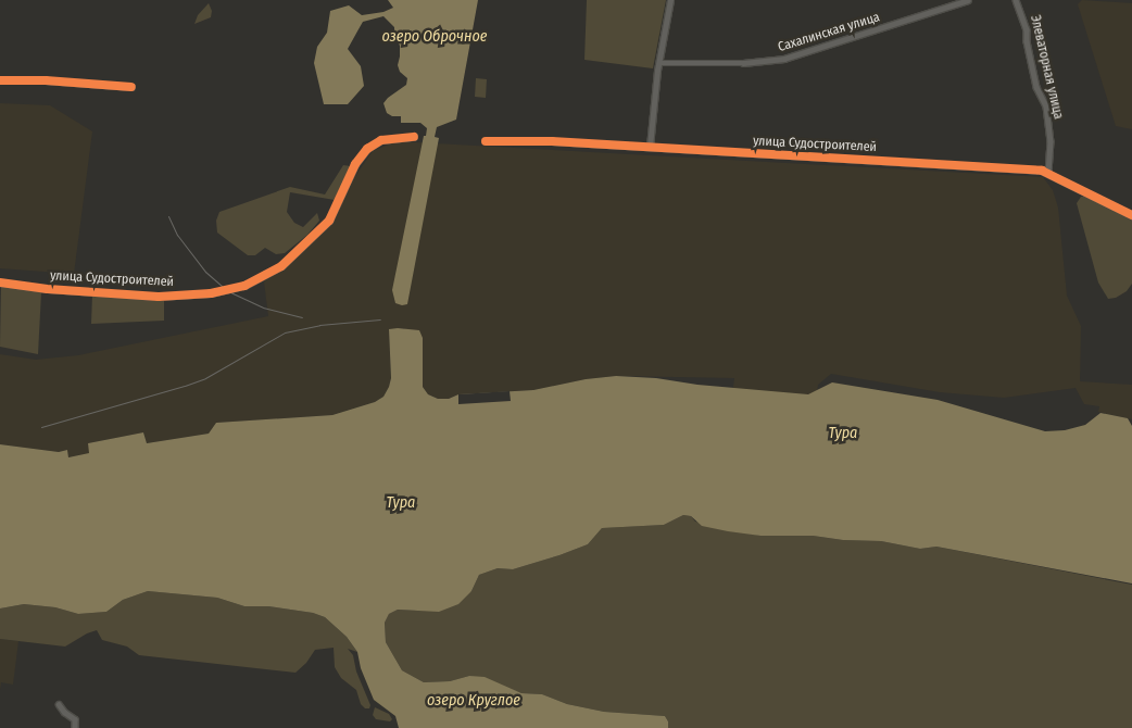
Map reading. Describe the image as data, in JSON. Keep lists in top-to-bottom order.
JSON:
{
  "streets": {
    "street": ["Сахалинская улица", "Элеваторная улица", "улица Судостроителей"]
  },
  "crossings": [
    ["Элеваторная улица", "улица Судостроителей"]
  ],
  "water": ["озеро Оброчное", "Тура", "озеро Круглое"]
}
